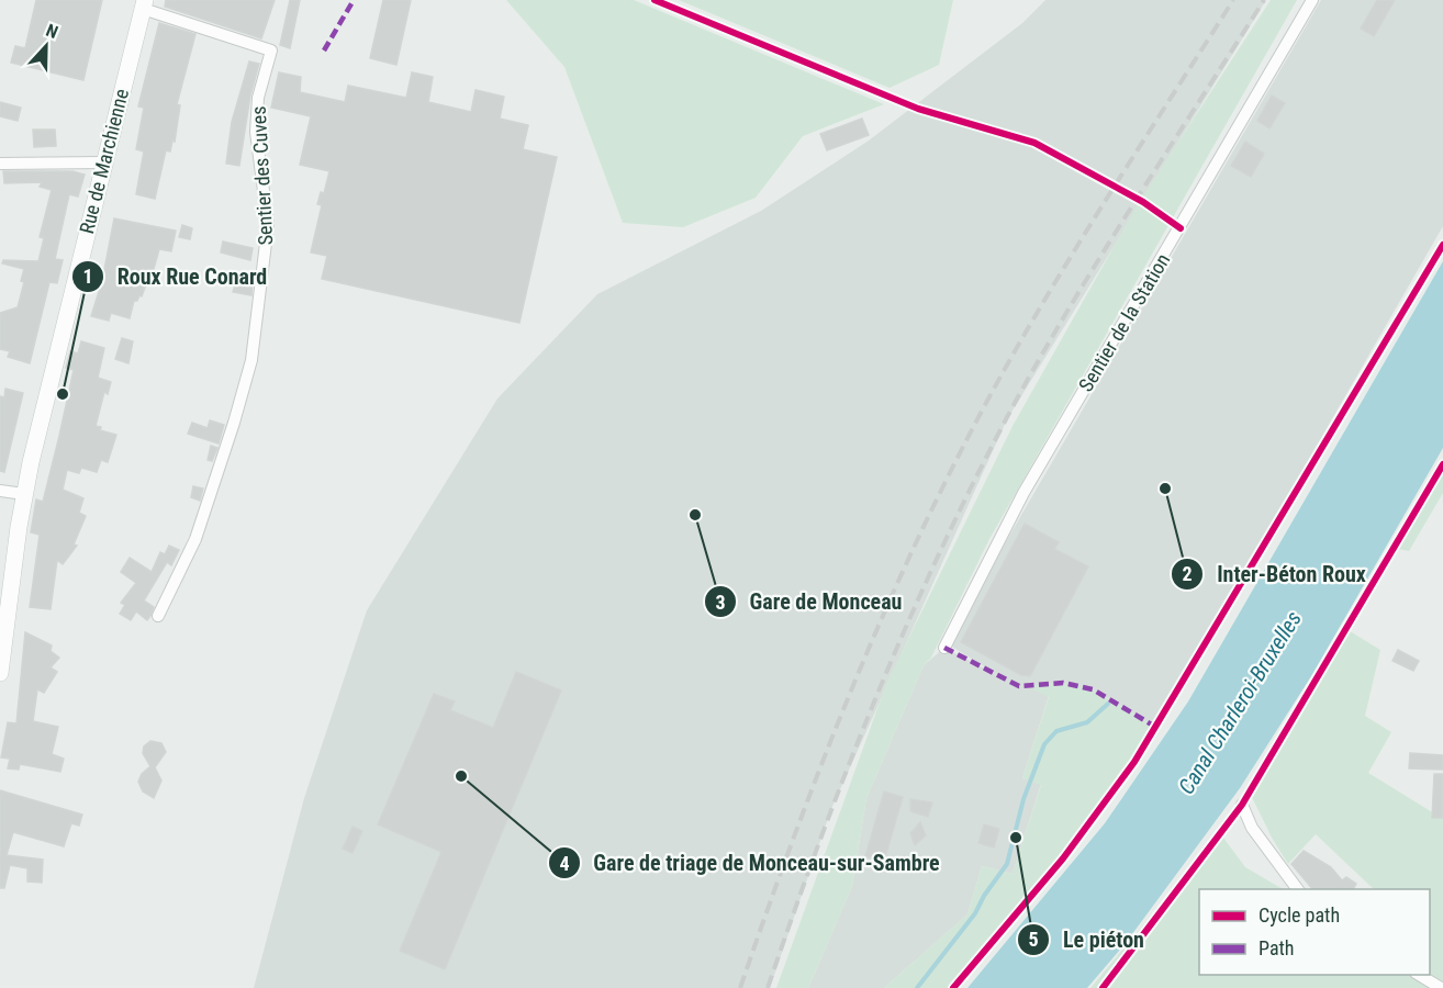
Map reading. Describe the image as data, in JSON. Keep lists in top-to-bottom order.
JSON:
{
  "streets": {
    "main road": ["Rue de Marchienne"],
    "street": ["Sentier des Cuves", "Sentier de la Station"]
  },
  "crossings": [
    ["Rue de Marchienne", "Sentier des Cuves"]
  ],
  "water": ["Canal Charleroi-Bruxelles"],
  "places": [
    "Roux Rue Conard",
    "Inter-Béton Roux",
    "Gare de Monceau",
    "Gare de triage de Monceau-sur-Sambre",
    "Le piéton"
  ],
  "legend": ["Cycle path", "Path"],
  "north": "top"
}
